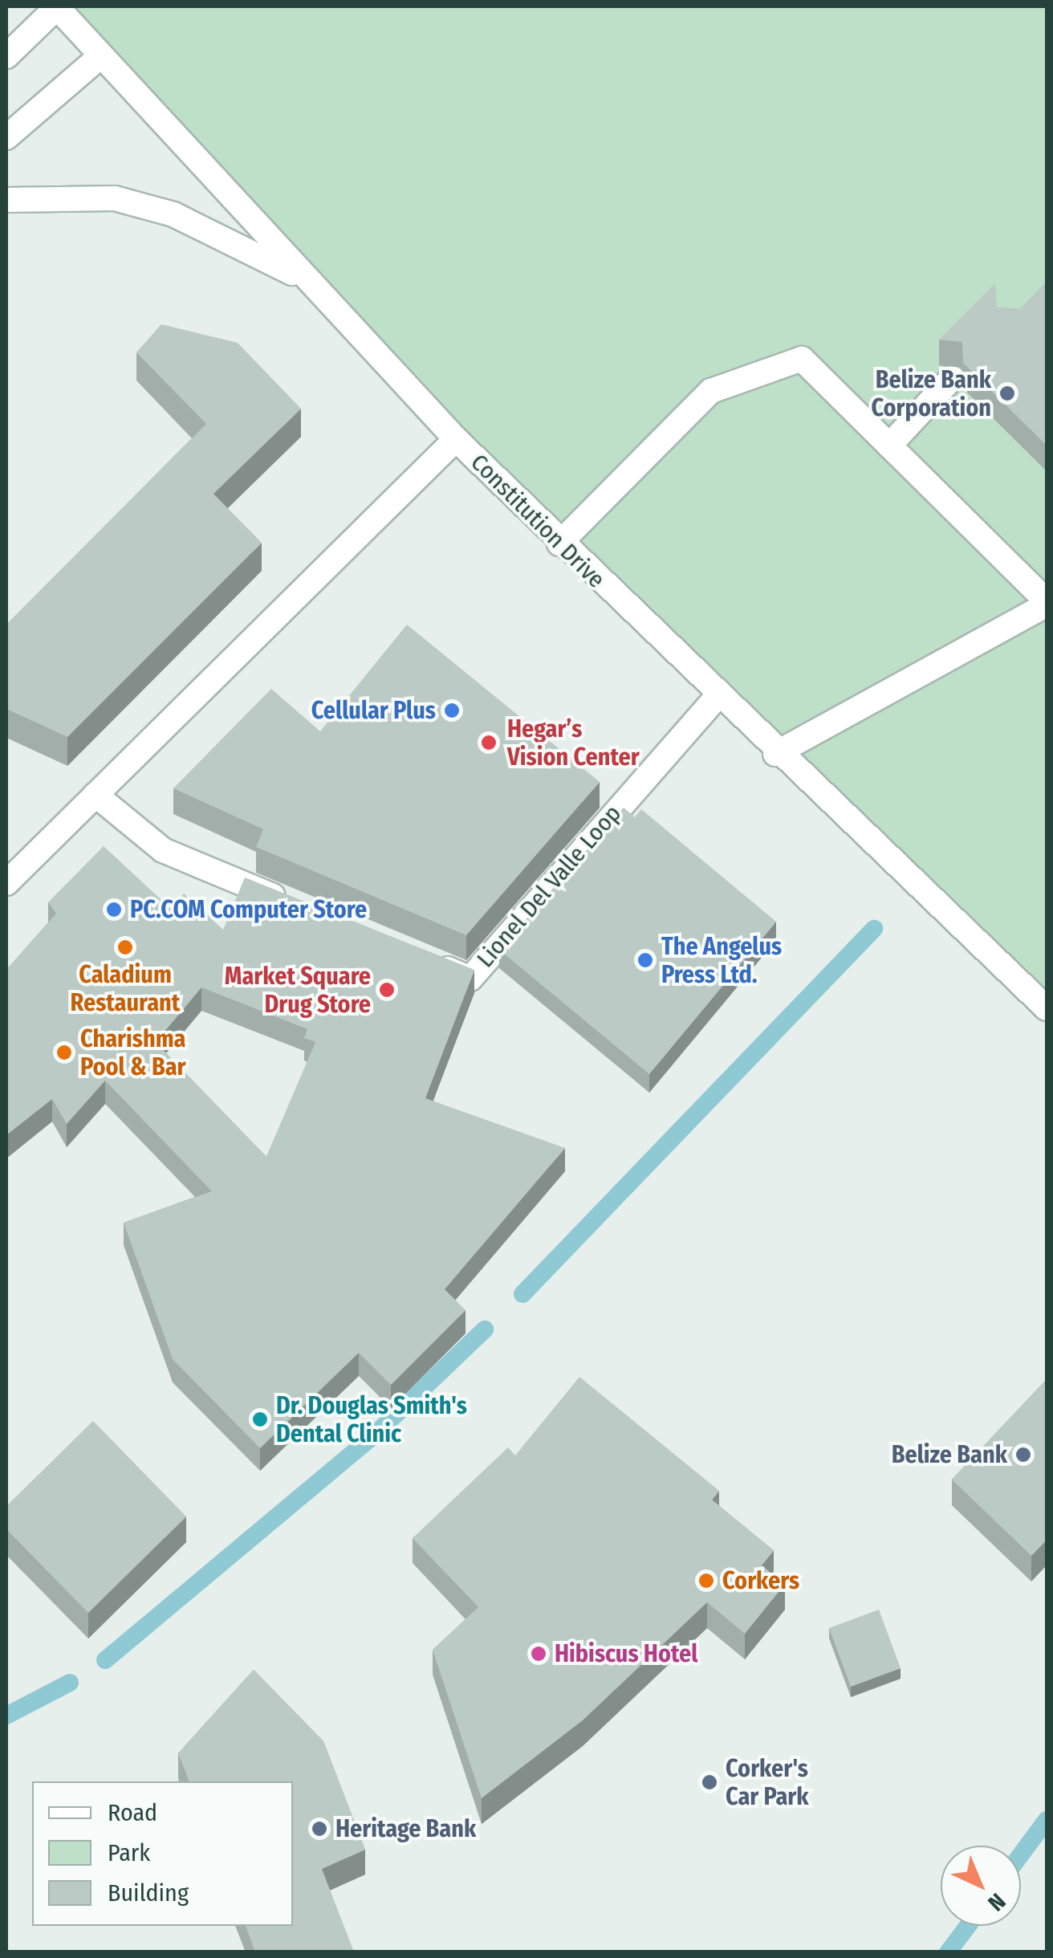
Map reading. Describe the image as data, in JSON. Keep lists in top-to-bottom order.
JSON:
{
  "streets": {
    "main road": ["Constitution Drive", "Lionel Del Valle Loop"]
  },
  "crossings": [
    ["Constitution Drive", "Lionel Del Valle Loop"]
  ],
  "places": [
    "Belize Bank Corporation",
    "Cellular Plus",
    "Hegar’s Vision Center",
    "PC.COM Computer Store",
    "Caladium Restaurant",
    "The Angelus Press Ltd.",
    "Market Square Drug Store",
    "Charishma Pool & Bar",
    "Dr. Douglas Smith's Dental Clinic",
    "Belize Bank",
    "Corkers",
    "Hibiscus Hotel",
    "Corker's Car Park",
    "Heritage Bank"
  ],
  "legend": ["Road", "Park", "Building"],
  "north": "bottom right"
}
